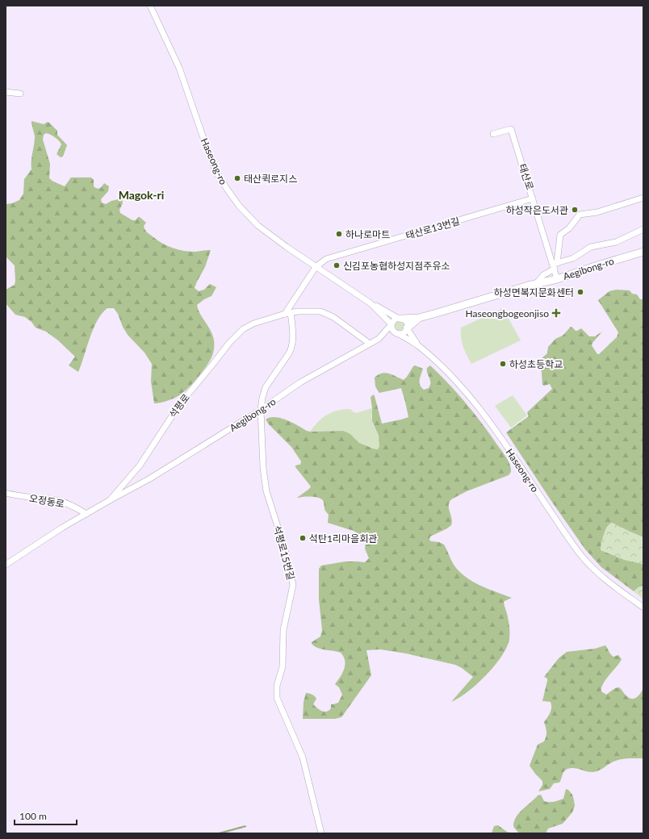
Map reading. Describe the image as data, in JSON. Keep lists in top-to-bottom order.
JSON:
{
  "streets": {
    "main road": ["Aegibong-ro"],
    "street": [
      "Haseong-ro",
      "태산로",
      "태산로13번길",
      "석평로",
      "오정동로",
      "석평로15번길"
    ]
  },
  "crossings": [
    ["Haseong-ro", "태산로13번길"],
    ["Haseong-ro", "Aegibong-ro"],
    ["태산로", "태산로13번길"],
    ["태산로", "Aegibong-ro"],
    ["Aegibong-ro", "석평로"],
    ["Aegibong-ro", "석평로15번길"],
    ["석평로", "오정동로"],
    ["석평로", "석평로15번길"]
  ],
  "districts": ["Magok-ri"],
  "places": {
    "other": [
      "태산퀵로지스",
      "하성작은도서관",
      "하나로마트",
      "신김포농협하성지점주유소",
      "하성면복지문화센터",
      "하성초등학교",
      "석탄1리마을회관"
    ],
    "health": ["Haseongbogeonjiso"]
  },
  "scale_bar": "100 m"
}
